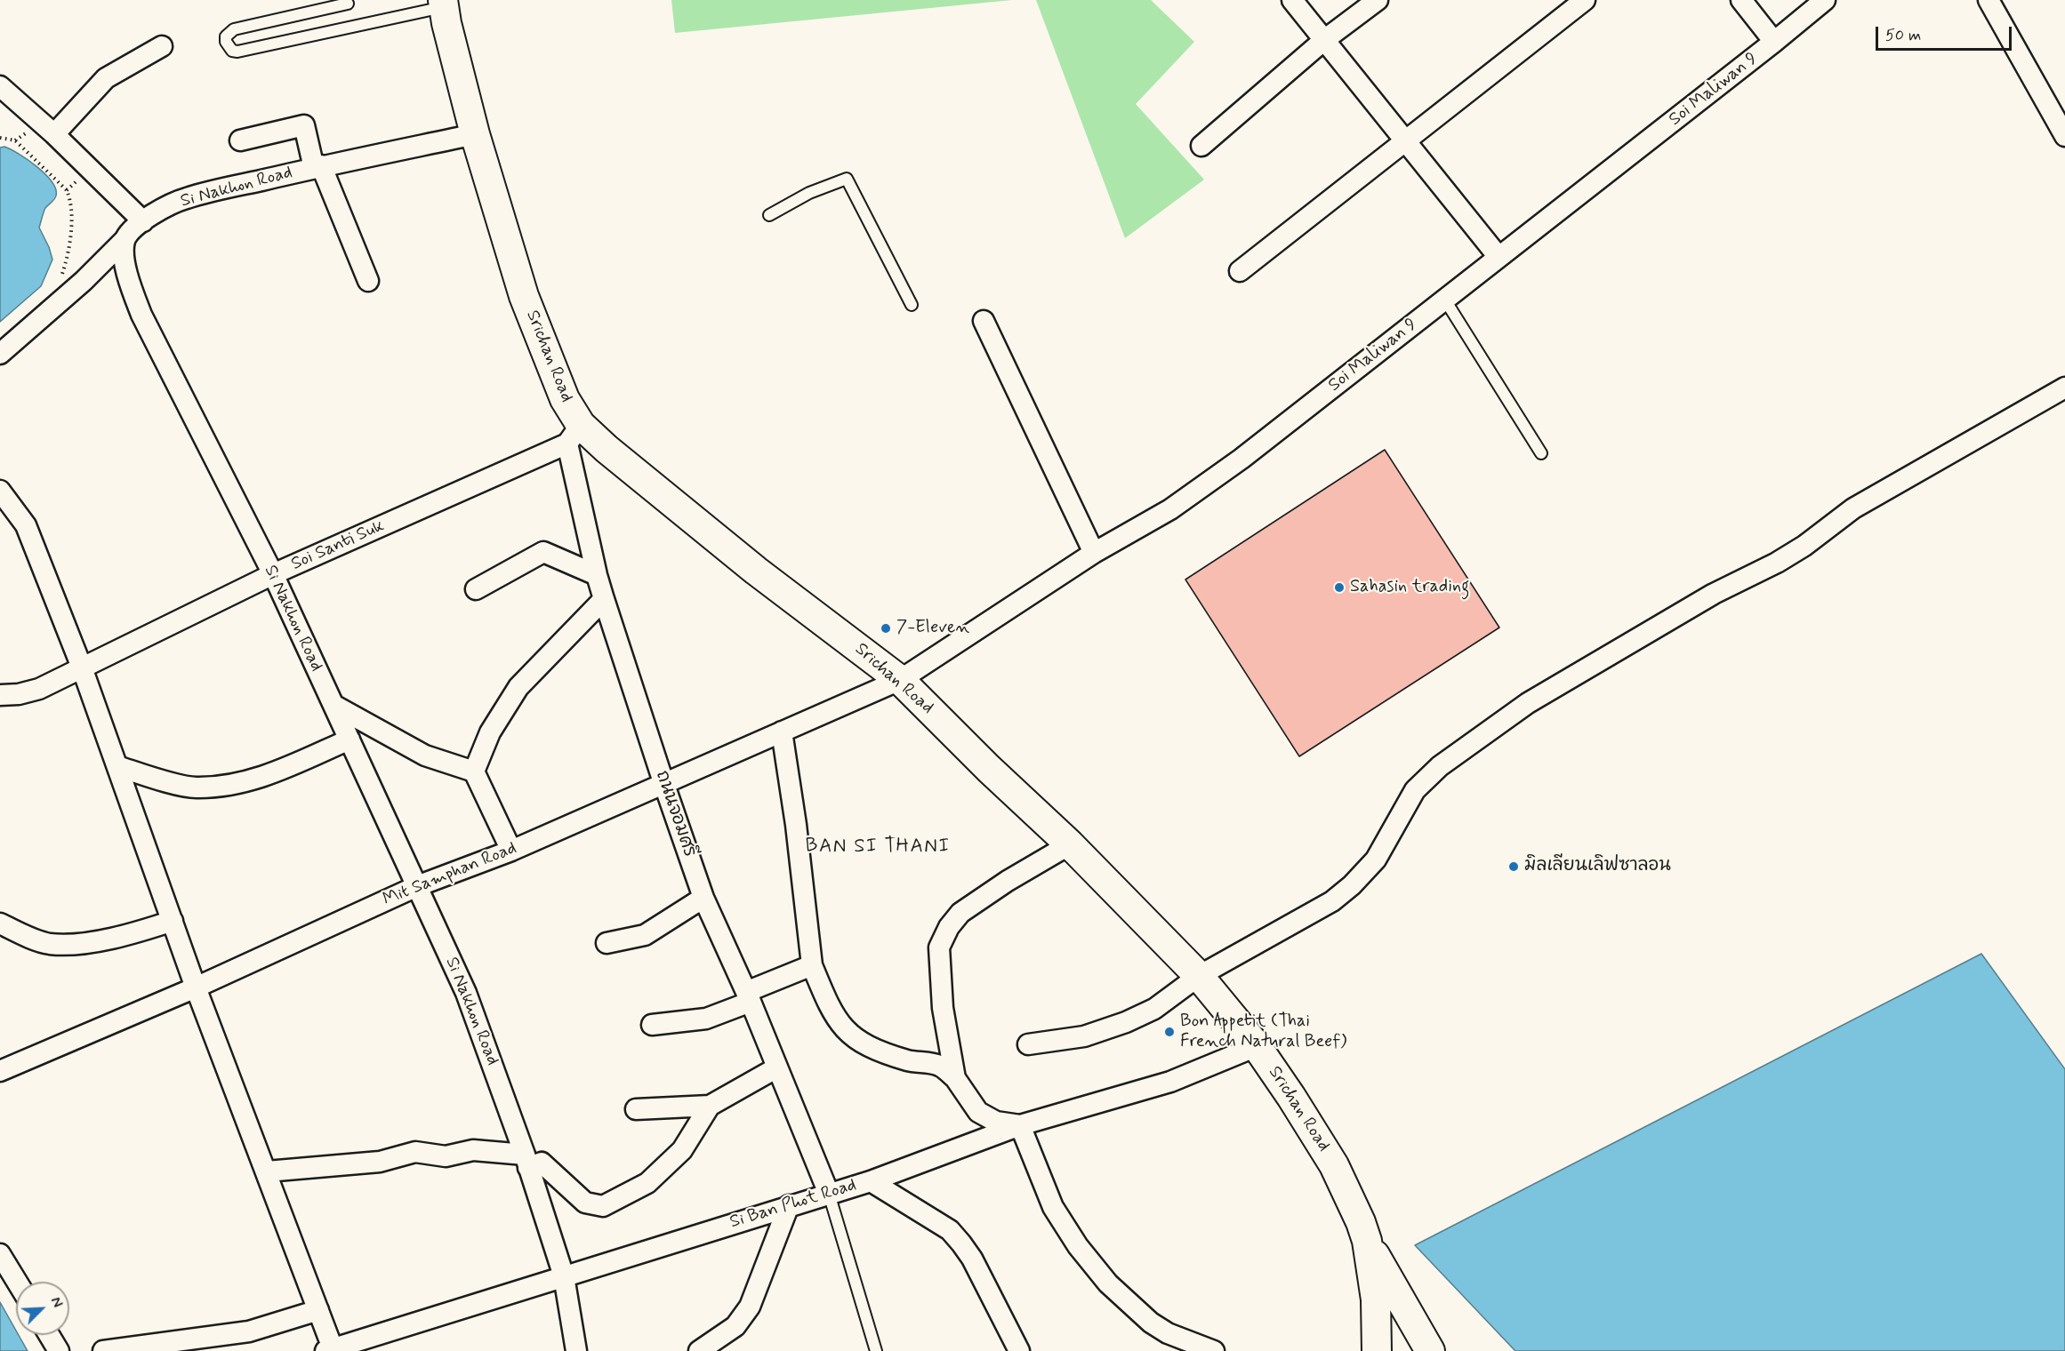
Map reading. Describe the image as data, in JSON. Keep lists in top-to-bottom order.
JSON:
{
  "streets": {
    "main road": ["Srichan Road"],
    "street": [
      "Soi Maliwan 9",
      "Si Nakhon Road",
      "Soi Santi Suk",
      "ถนนจอมศรี",
      "Mit Samphan Road",
      "Si Ban Phot Road"
    ]
  },
  "crossings": [
    ["Soi Maliwan 9", "Srichan Road"],
    ["Soi Maliwan 9", "Mit Samphan Road"],
    ["Si Nakhon Road", "Srichan Road"],
    ["Si Nakhon Road", "Soi Santi Suk"],
    ["Si Nakhon Road", "Mit Samphan Road"],
    ["Si Nakhon Road", "Si Ban Phot Road"],
    ["Srichan Road", "Soi Santi Suk"],
    ["Srichan Road", "ถนนจอมศรี"],
    ["Srichan Road", "Mit Samphan Road"],
    ["Srichan Road", "Si Ban Phot Road"],
    ["Soi Santi Suk", "ถนนจอมศรี"],
    ["ถนนจอมศรี", "Mit Samphan Road"],
    ["ถนนจอมศรี", "Si Ban Phot Road"]
  ],
  "districts": ["BAN SI THANI"],
  "places": [
    "Sahasin trading",
    "7-Eleven",
    "มิลเลียนเลิฟซาลอน",
    "Bon Appetit (Thai French Natural Beef)"
  ],
  "scale_bar": "50 m",
  "north": "top right"
}
